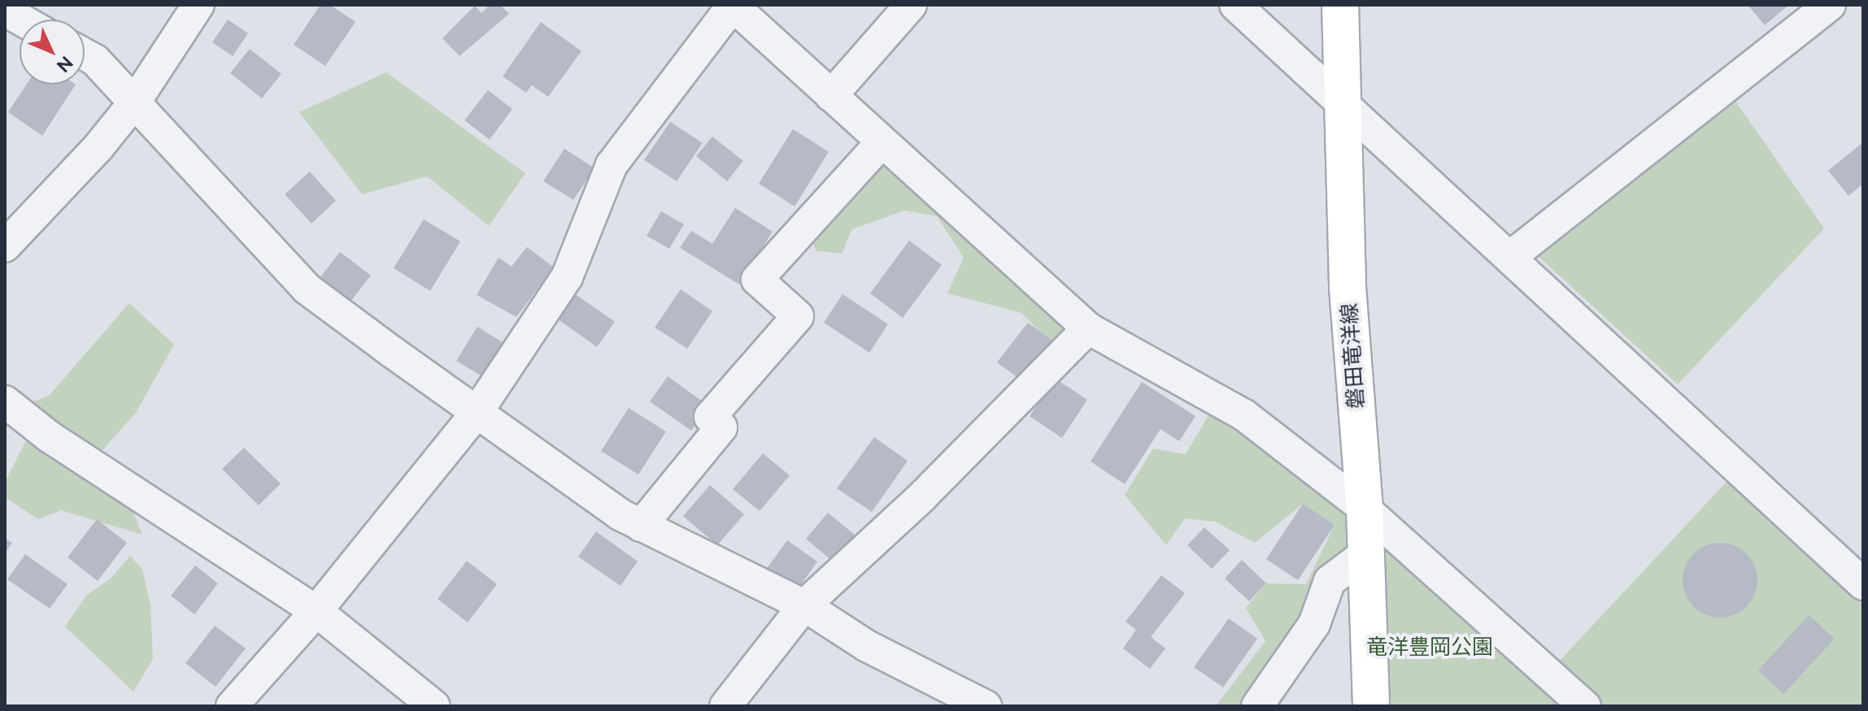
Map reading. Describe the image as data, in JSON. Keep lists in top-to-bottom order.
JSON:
{
  "streets": {
    "main road": ["磐田竜洋線"]
  },
  "parks": ["竜洋豊岡公園"],
  "north": "bottom right"
}
